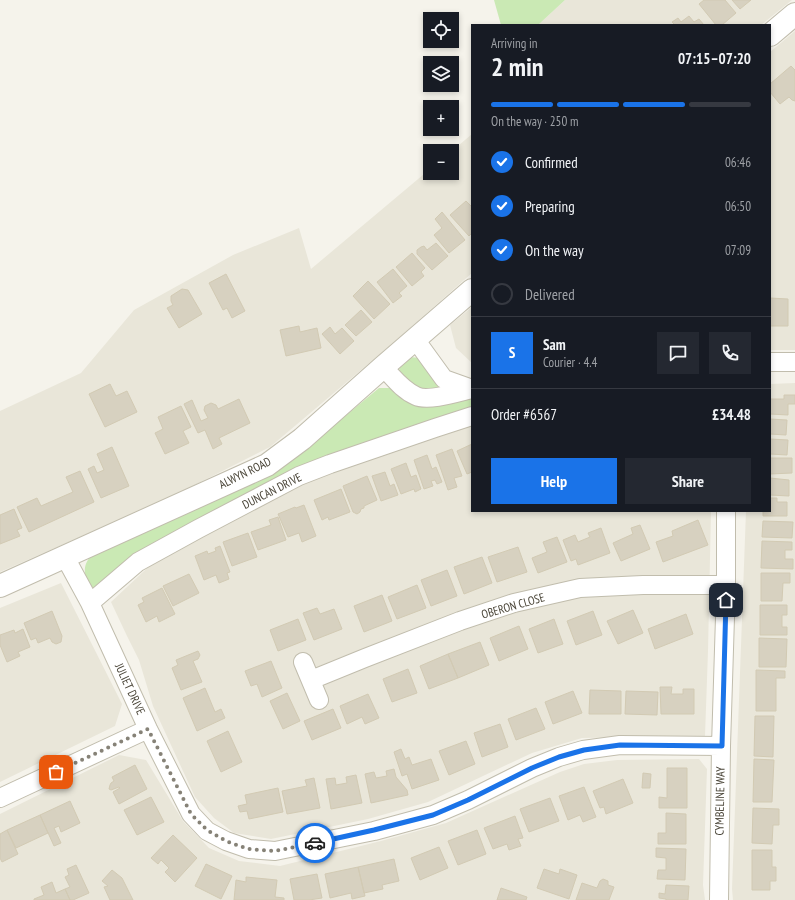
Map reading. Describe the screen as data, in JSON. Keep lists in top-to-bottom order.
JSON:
{
  "streets": {
    "street": [
      "ALWYN ROAD",
      "DUNCAN DRIVE",
      "OBERON CLOSE",
      "JULIET DRIVE",
      "CYMBELINE WAY"
    ]
  },
  "crossings": [
    ["ALWYN ROAD", "JULIET DRIVE"],
    ["DUNCAN DRIVE", "JULIET DRIVE"],
    ["OBERON CLOSE", "CYMBELINE WAY"],
    ["JULIET DRIVE", "CYMBELINE WAY"]
  ],
  "page": {
    "map_buttons": ["+", "−"],
    "heading": ["2 min", "Arriving in", "07:15–07:20"],
    "panel": [
      "Sam",
      "Courier · 4.4",
      "Order #6567",
      "£34.48"
    ],
    "bar": "On the way · 250 m",
    "list": [
      ["Confirmed", "06:46"],
      ["Preparing", "06:50"],
      ["On the way", "07:09"],
      "Delivered"
    ],
    "round": "S",
    "buttons": ["Help", "Share"]
  }
}
